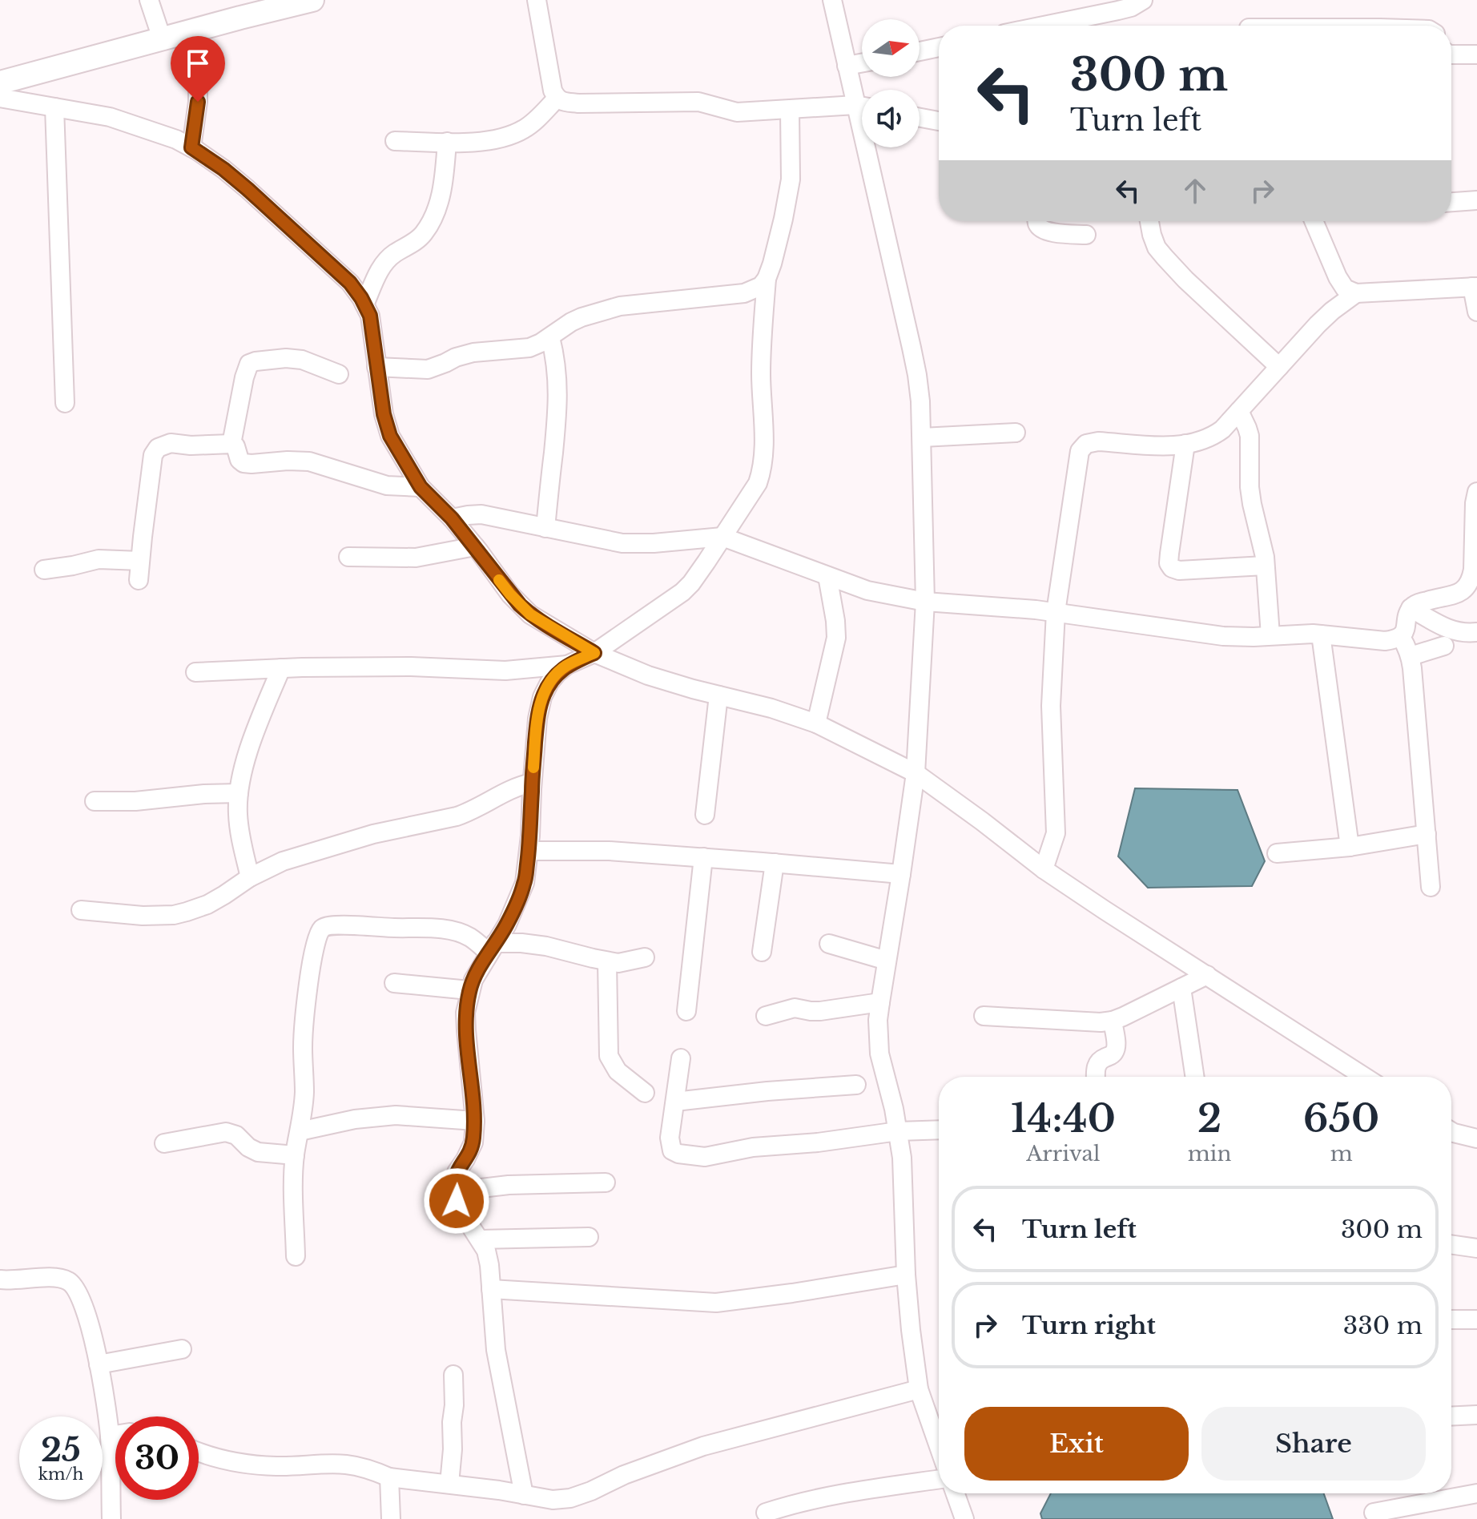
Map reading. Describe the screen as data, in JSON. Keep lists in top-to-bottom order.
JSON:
{
  "north": "right",
  "page": {
    "turn": ["300 m", "Turn left"],
    "eta": [
      "14:40",
      "Arrival",
      "2",
      "min",
      "650",
      "m"
    ],
    "list": [
      {
        "name": "Turn left",
        "value": "300 m"
      },
      {
        "name": "Turn right",
        "value": "330 m"
      }
    ],
    "buttons": ["Exit", "Share"],
    "speed": "25 km/h",
    "limit": "30"
  }
}
